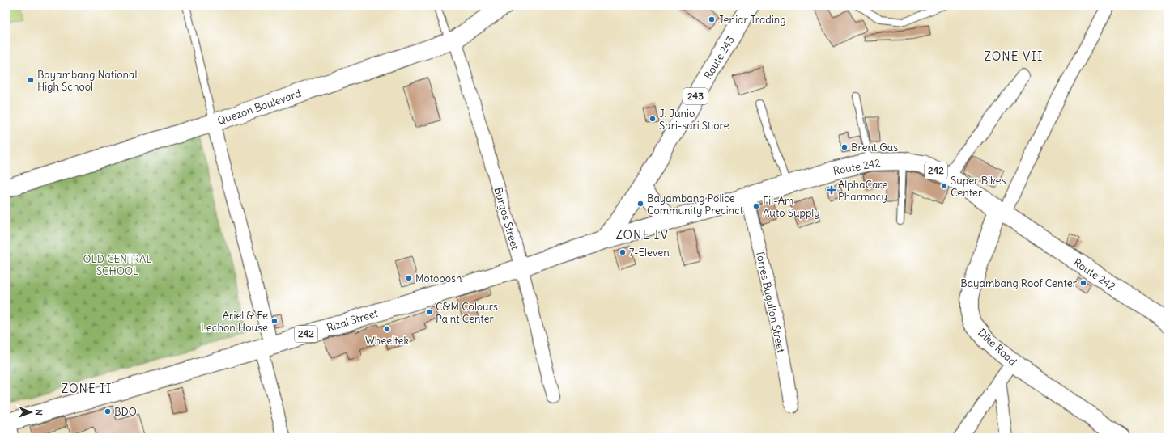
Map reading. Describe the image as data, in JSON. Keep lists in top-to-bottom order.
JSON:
{
  "streets": {
    "main road": [
      "Route 243",
      "243",
      "Quezon Boulevard",
      "Route 242",
      "242",
      "Rizal Street",
      "Dike Road"
    ],
    "street": ["Burgos Street", "Torres Bugallon Street"]
  },
  "crossings": [
    ["Route 243", "Route 242"],
    ["Route 243", "Rizal Street"],
    ["Quezon Boulevard", "Burgos Street"],
    ["Route 242", "Torres Bugallon Street"],
    ["Route 242", "Rizal Street"],
    ["Route 242", "Dike Road"],
    ["Burgos Street", "Rizal Street"]
  ],
  "districts": ["ZONE VII", "ZONE IV", "ZONE II"],
  "parks": ["OLD CENTRAL SCHOOL"],
  "places": {
    "other": [
      "Jeniar Trading",
      "Bayambang National High School",
      "J. Junio Sari-sari Stiore",
      "Brent Gas",
      "Super Bikes Center",
      "Bayambang Police Community Precinct",
      "Fil-Am Auto Supply",
      "7-Eleven",
      "Motoposh",
      "Bayambang Roof Center",
      "C&M Colours Paint Center",
      "Ariel & Fe Lechon House",
      "Wheeltek",
      "BDO"
    ],
    "health": ["AlphaCare Pharmacy"]
  },
  "north": "right"
}
